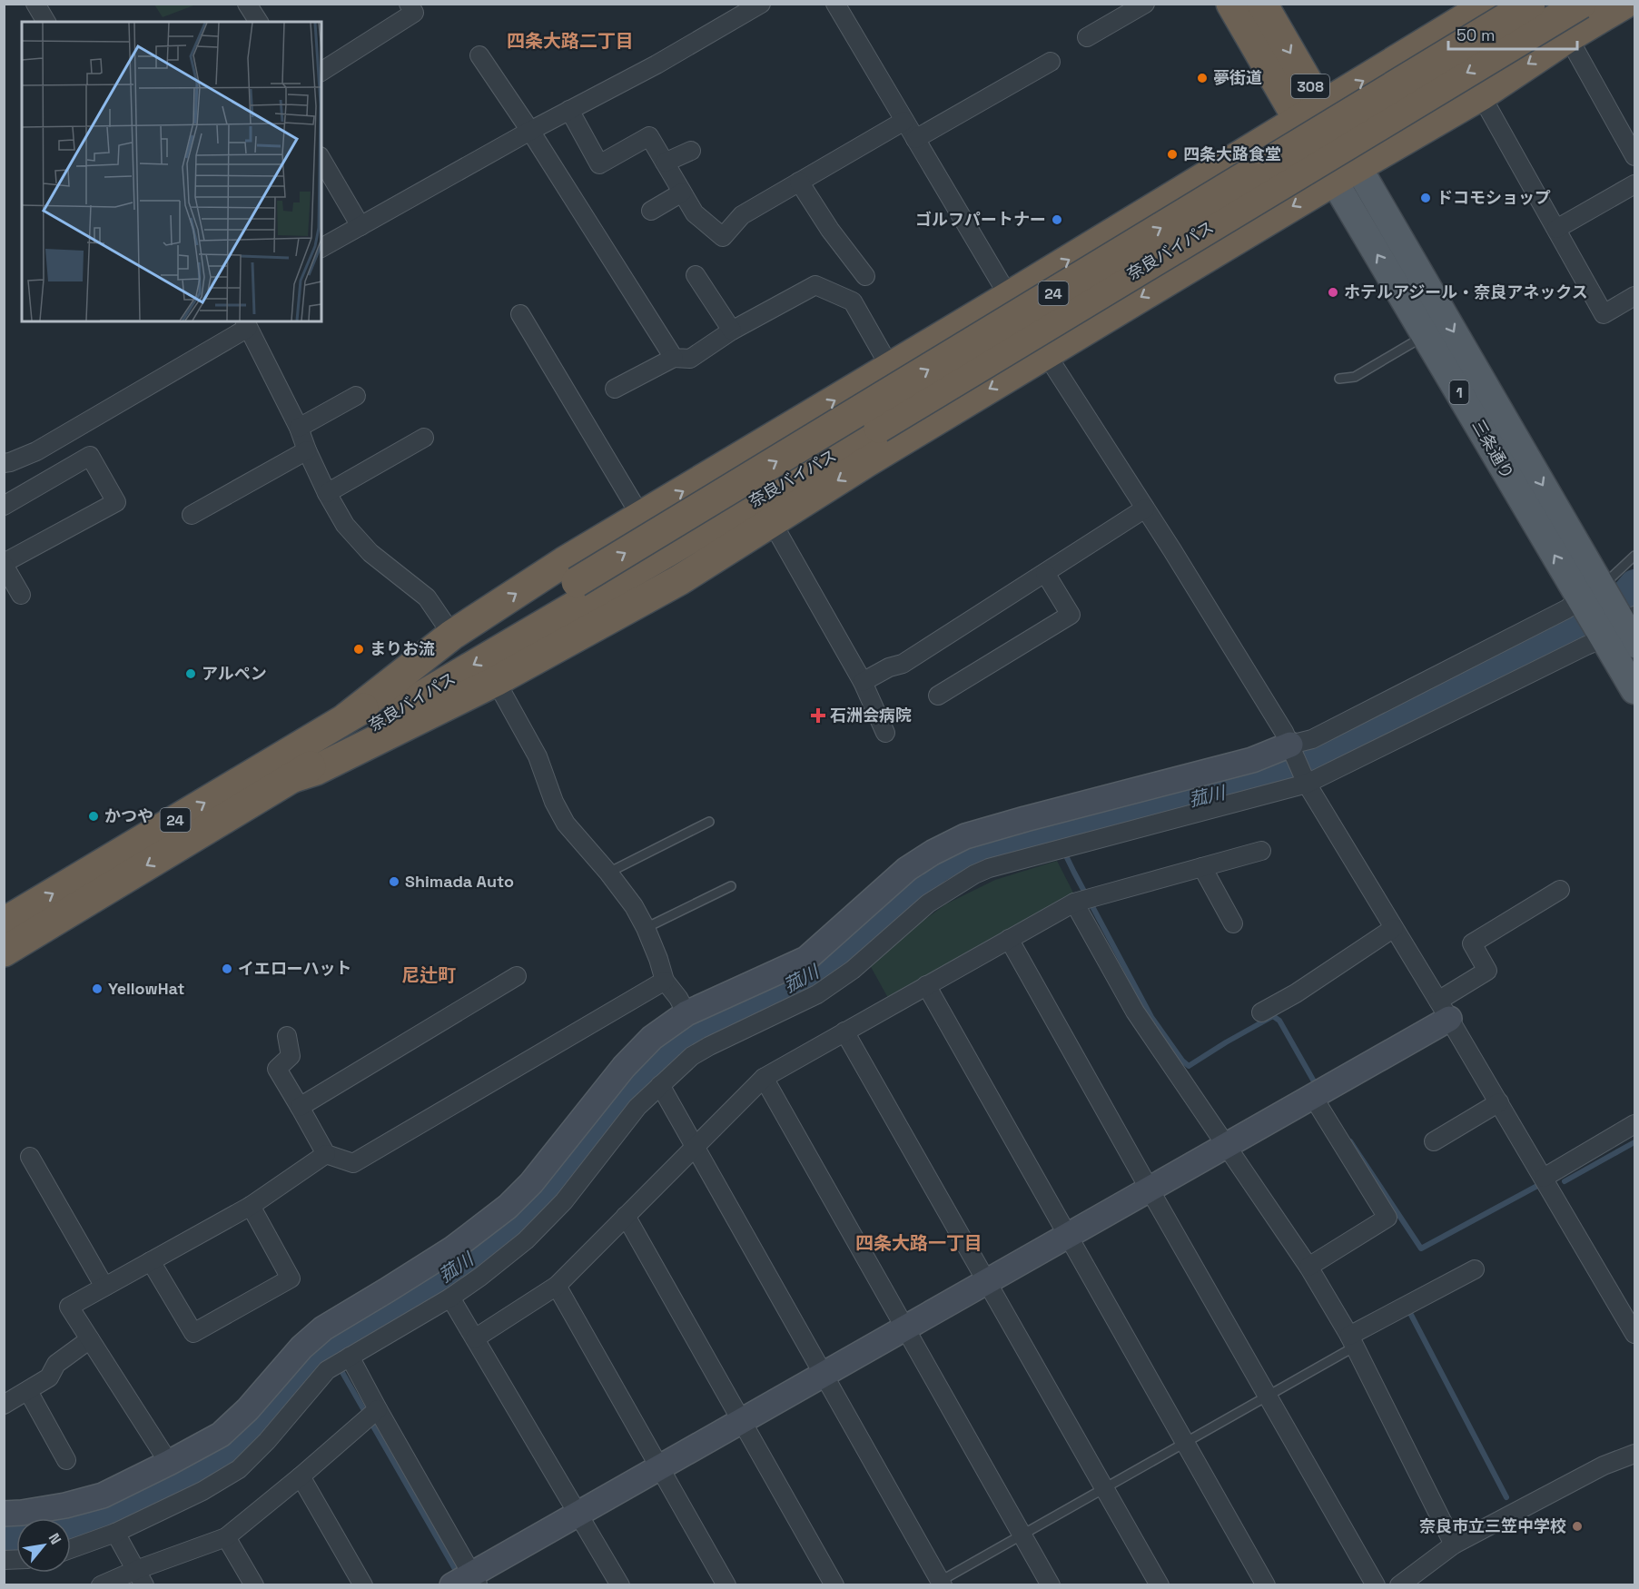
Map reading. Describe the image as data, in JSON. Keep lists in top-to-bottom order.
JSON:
{
  "streets": {
    "highway": ["308", "奈良バイパス", "24"],
    "main road": ["1", "三条通り"]
  },
  "crossings": [
    ["308", "三条通り"]
  ],
  "districts": ["四条大路二丁目", "尼辻町", "四条大路一丁目"],
  "water": ["菰川"],
  "places": {
    "other": [
      "夢街道",
      "四条大路食堂",
      "ドコモショップ",
      "ゴルフパートナー",
      "ホテルアジール・奈良アネックス",
      "まりお流",
      "アルペン",
      "かつや",
      "Shimada Auto",
      "イエローハット",
      "YellowHat",
      "奈良市立三笠中学校"
    ],
    "health": ["石洲会病院"]
  },
  "scale_bar": "50 m",
  "north": "top right"
}
